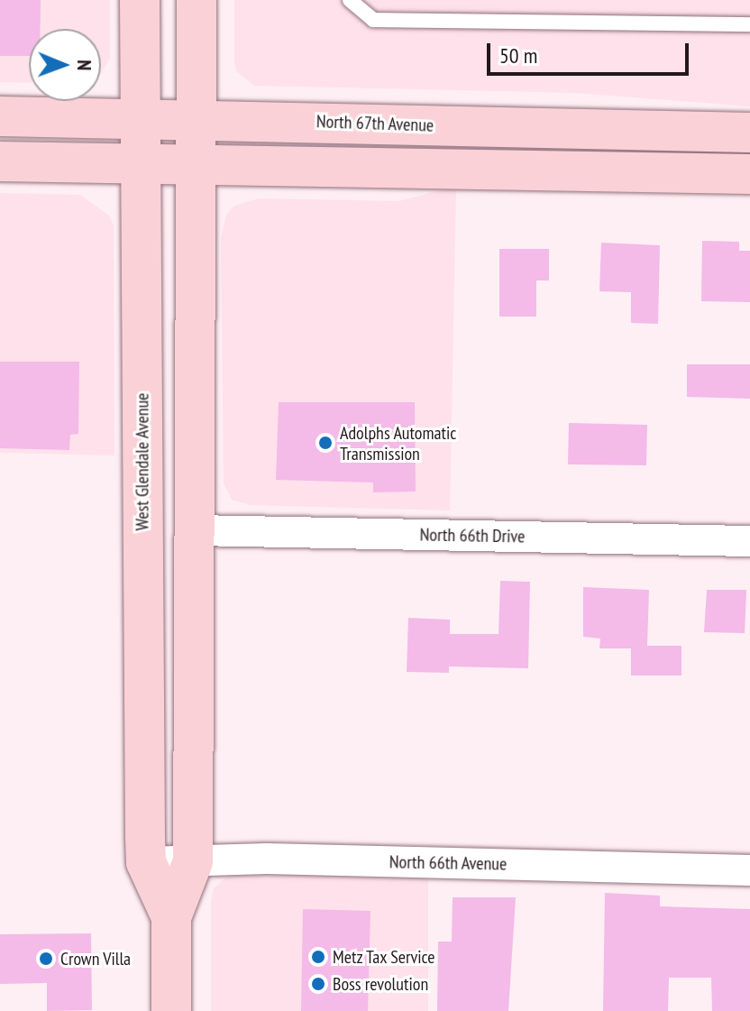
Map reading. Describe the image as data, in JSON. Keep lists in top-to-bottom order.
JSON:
{
  "streets": {
    "main road": ["North 67th Avenue", "West Glendale Avenue"],
    "street": ["North 66th Drive", "North 66th Avenue"]
  },
  "crossings": [
    ["North 67th Avenue", "West Glendale Avenue"],
    ["West Glendale Avenue", "North 66th Drive"],
    ["West Glendale Avenue", "North 66th Avenue"]
  ],
  "places": [
    "Adolphs Automatic Transmission",
    "Metz Tax Service",
    "Crown Villa",
    "Boss revolution"
  ],
  "scale_bar": "50 m",
  "north": "right"
}
